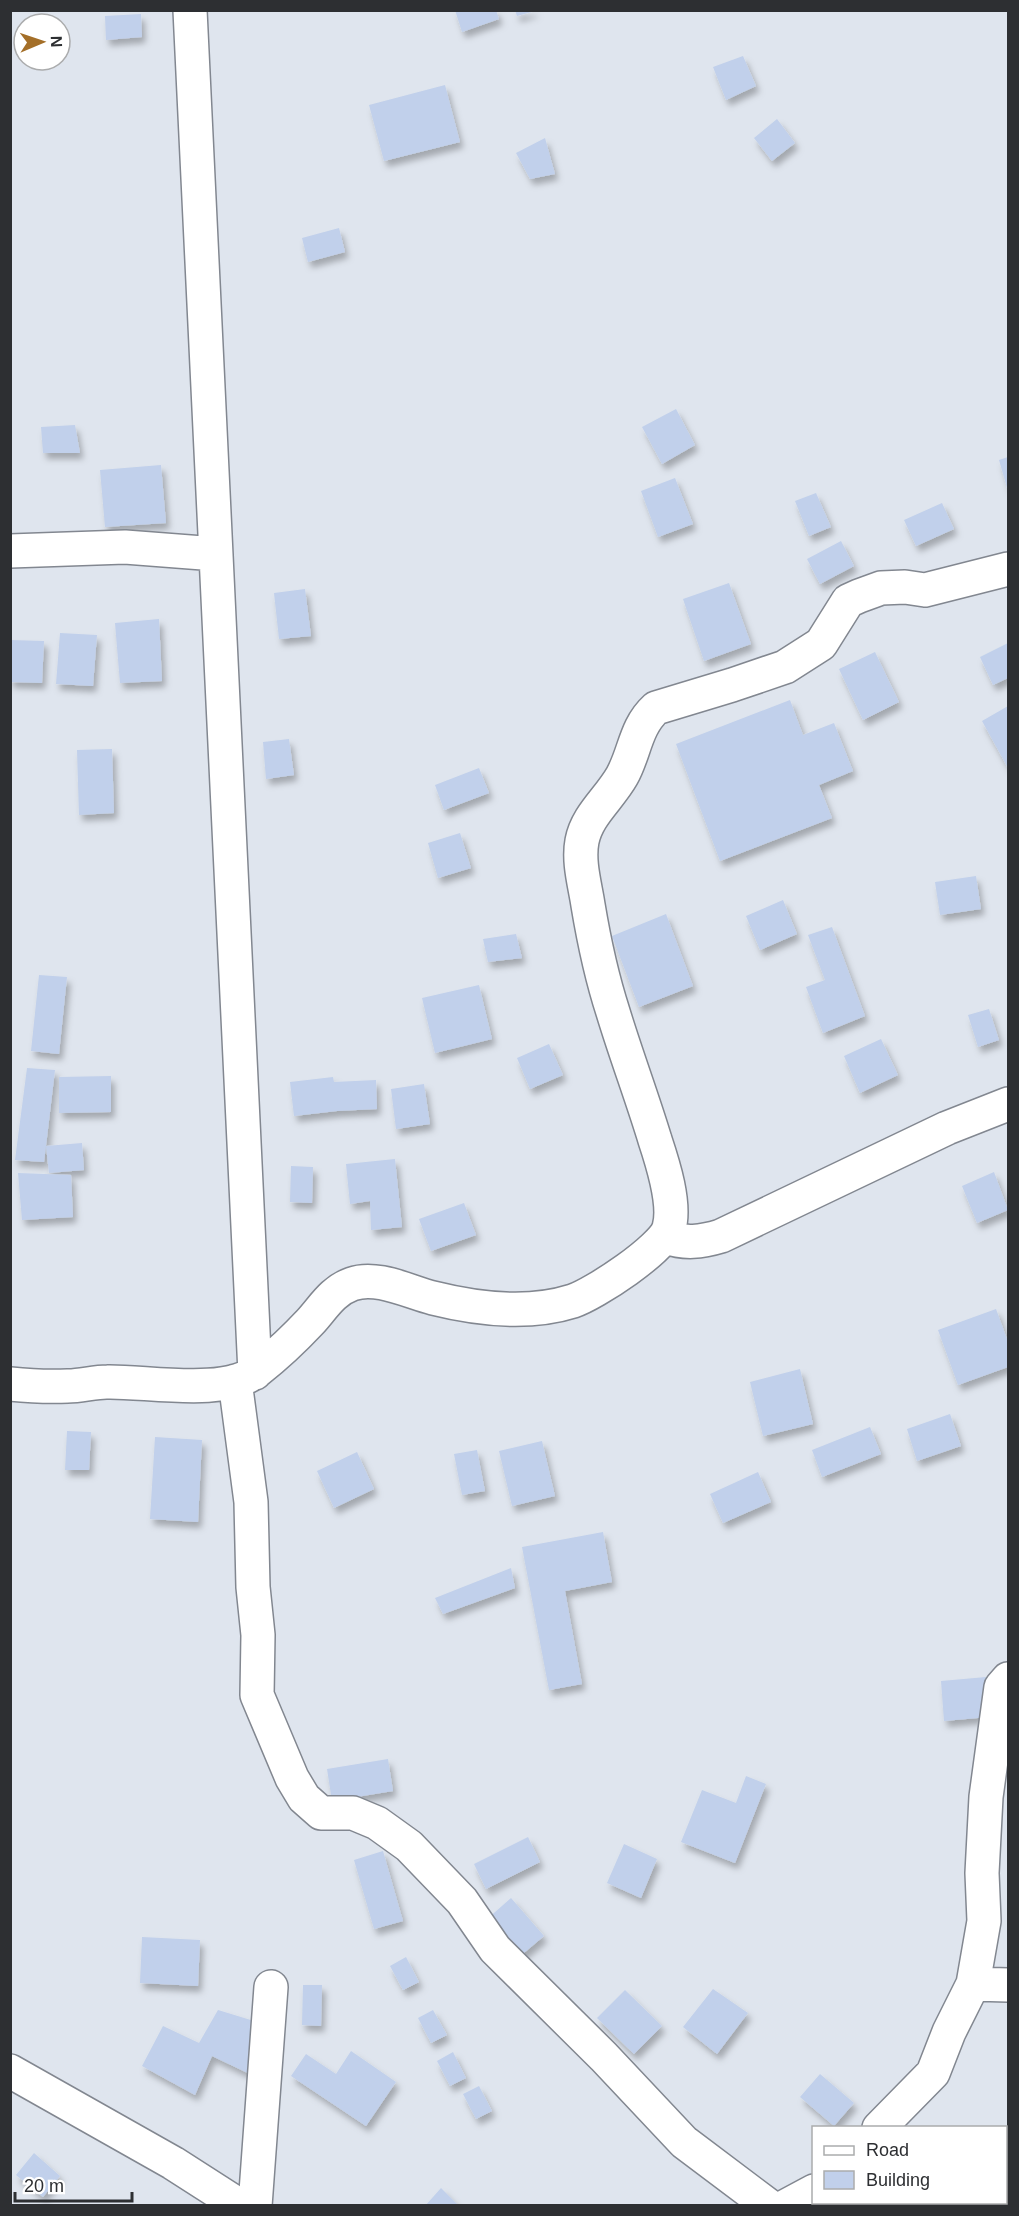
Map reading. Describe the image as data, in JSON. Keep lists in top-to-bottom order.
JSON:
{
  "legend": ["Road", "Building"],
  "scale_bar": "20 m",
  "north": "right"
}
